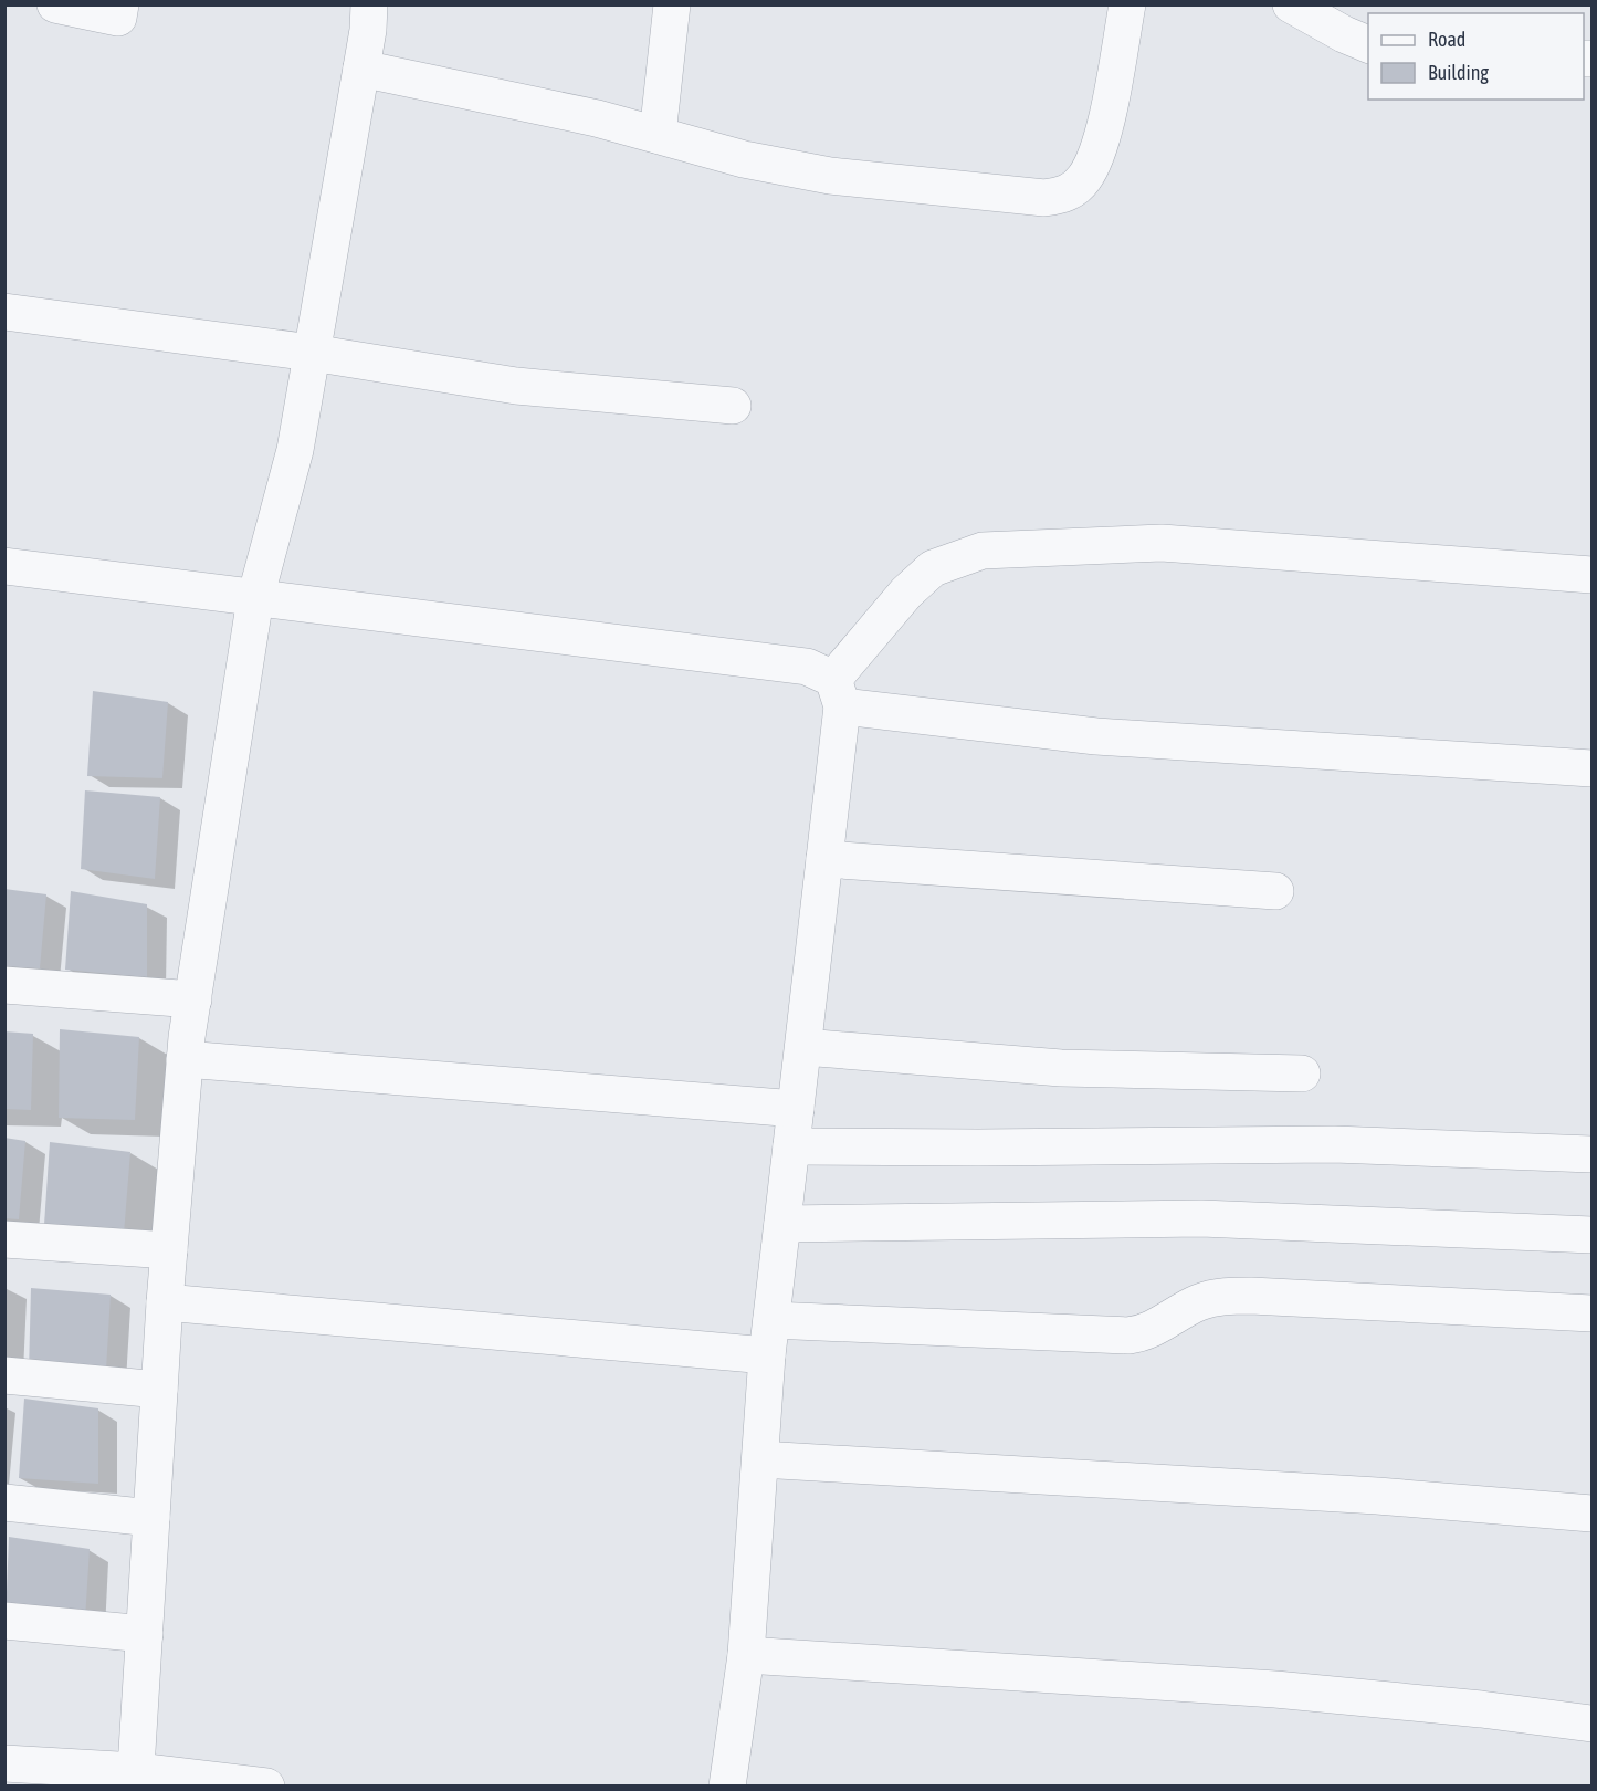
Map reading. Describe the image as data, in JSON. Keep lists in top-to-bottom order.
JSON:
{
  "legend": ["Road", "Building"]
}
